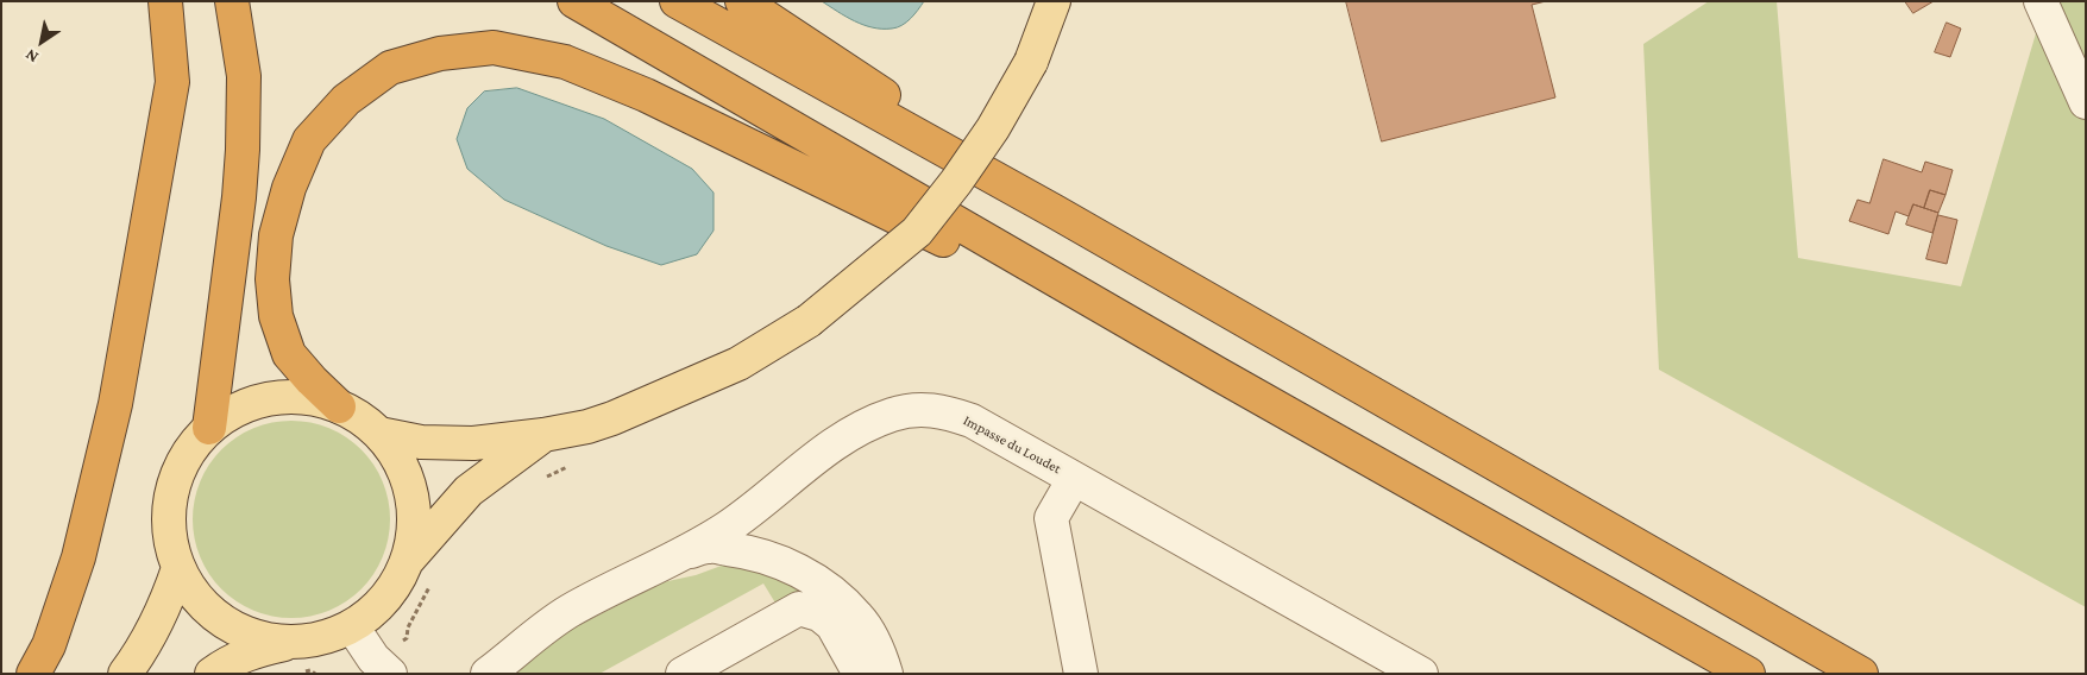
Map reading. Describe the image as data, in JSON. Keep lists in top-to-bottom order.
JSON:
{
  "streets": {
    "street": ["Impasse du Loudet"]
  },
  "north": "bottom left"
}
